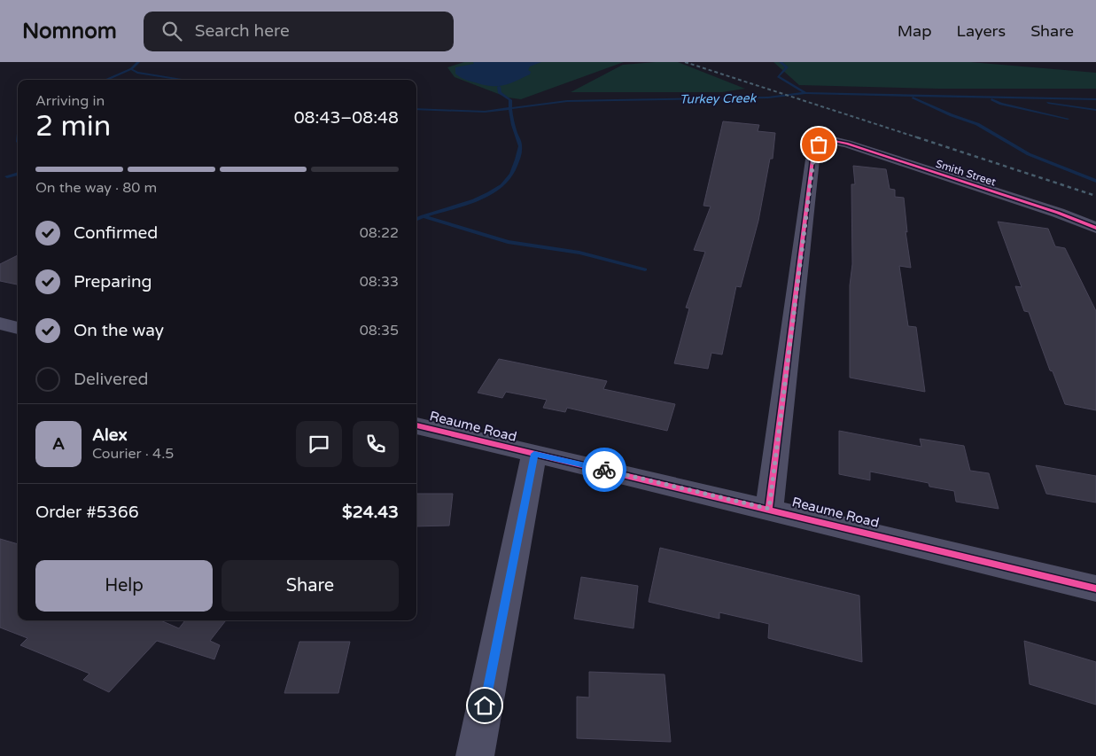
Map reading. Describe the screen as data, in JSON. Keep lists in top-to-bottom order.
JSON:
{
  "streets": {
    "street": ["Smith Street", "Reaume Road"]
  },
  "crossings": [
    ["Smith Street", "Reaume Road"]
  ],
  "water": ["Turkey Creek"],
  "page": {
    "header": "Nomnom",
    "search": "Search here",
    "nav": ["Map", "Layers", "Share"],
    "heading": ["2 min", "Arriving in", "08:43–08:48"],
    "panel": [
      "Alex",
      "Courier · 4.5",
      "Order #5366",
      "$24.43"
    ],
    "bar": "On the way · 80 m",
    "list": [
      ["Confirmed", "08:22"],
      ["Preparing", "08:33"],
      ["On the way", "08:35"],
      "Delivered"
    ],
    "round": "A",
    "buttons": ["Help", "Share"]
  }
}
